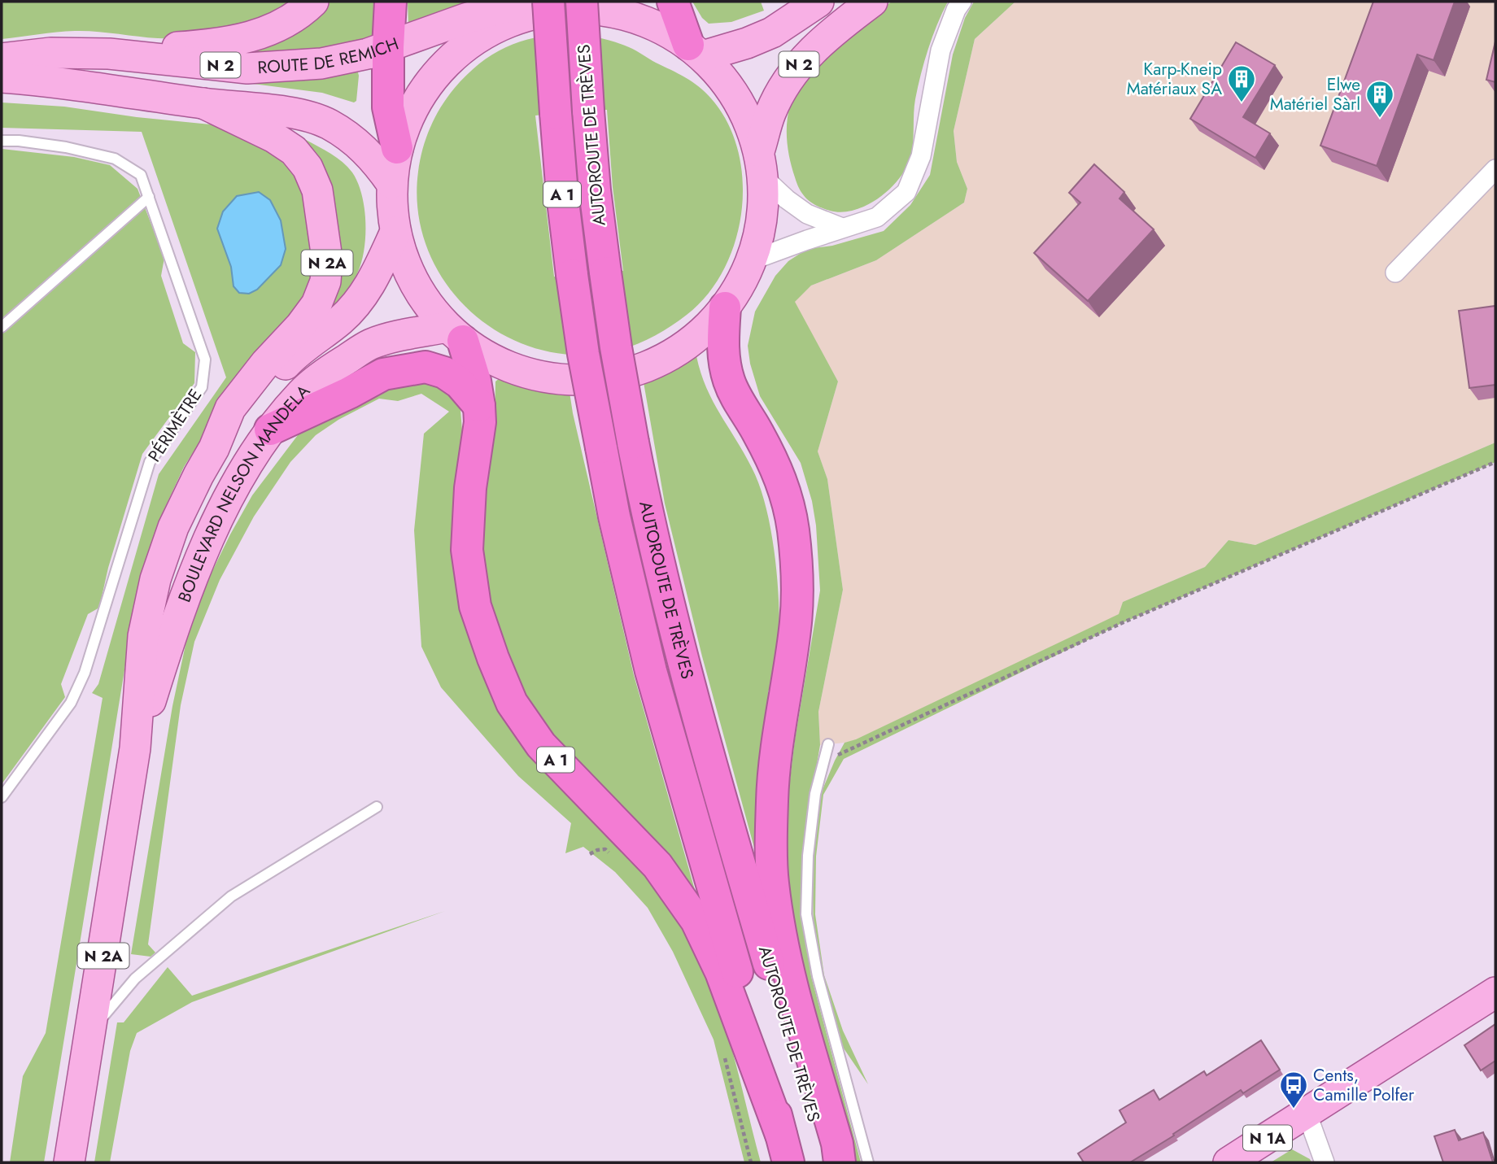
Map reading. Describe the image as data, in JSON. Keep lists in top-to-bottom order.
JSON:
{
  "streets": {
    "highway": ["AUTOROUTE DE TRÈVES", "A 1"],
    "main road": [
      "ROUTE DE REMICH",
      "N 2",
      "N 2A",
      "BOULEVARD NELSON MANDELA",
      "N 1A"
    ],
    "lane": ["PÉRIMÈTRE"]
  },
  "crossings": [
    ["ROUTE DE REMICH", "N 2"],
    ["ROUTE DE REMICH", "AUTOROUTE DE TRÈVES"],
    ["N 2", "BOULEVARD NELSON MANDELA"],
    ["AUTOROUTE DE TRÈVES", "A 1"],
    ["A 1", "BOULEVARD NELSON MANDELA"]
  ],
  "places": {
    "building": ["Karp-Kneip Matériaux SA", "Elwe Matériel Sàrl"],
    "bus stop": ["Cents, Camille Polfer"]
  }
}
